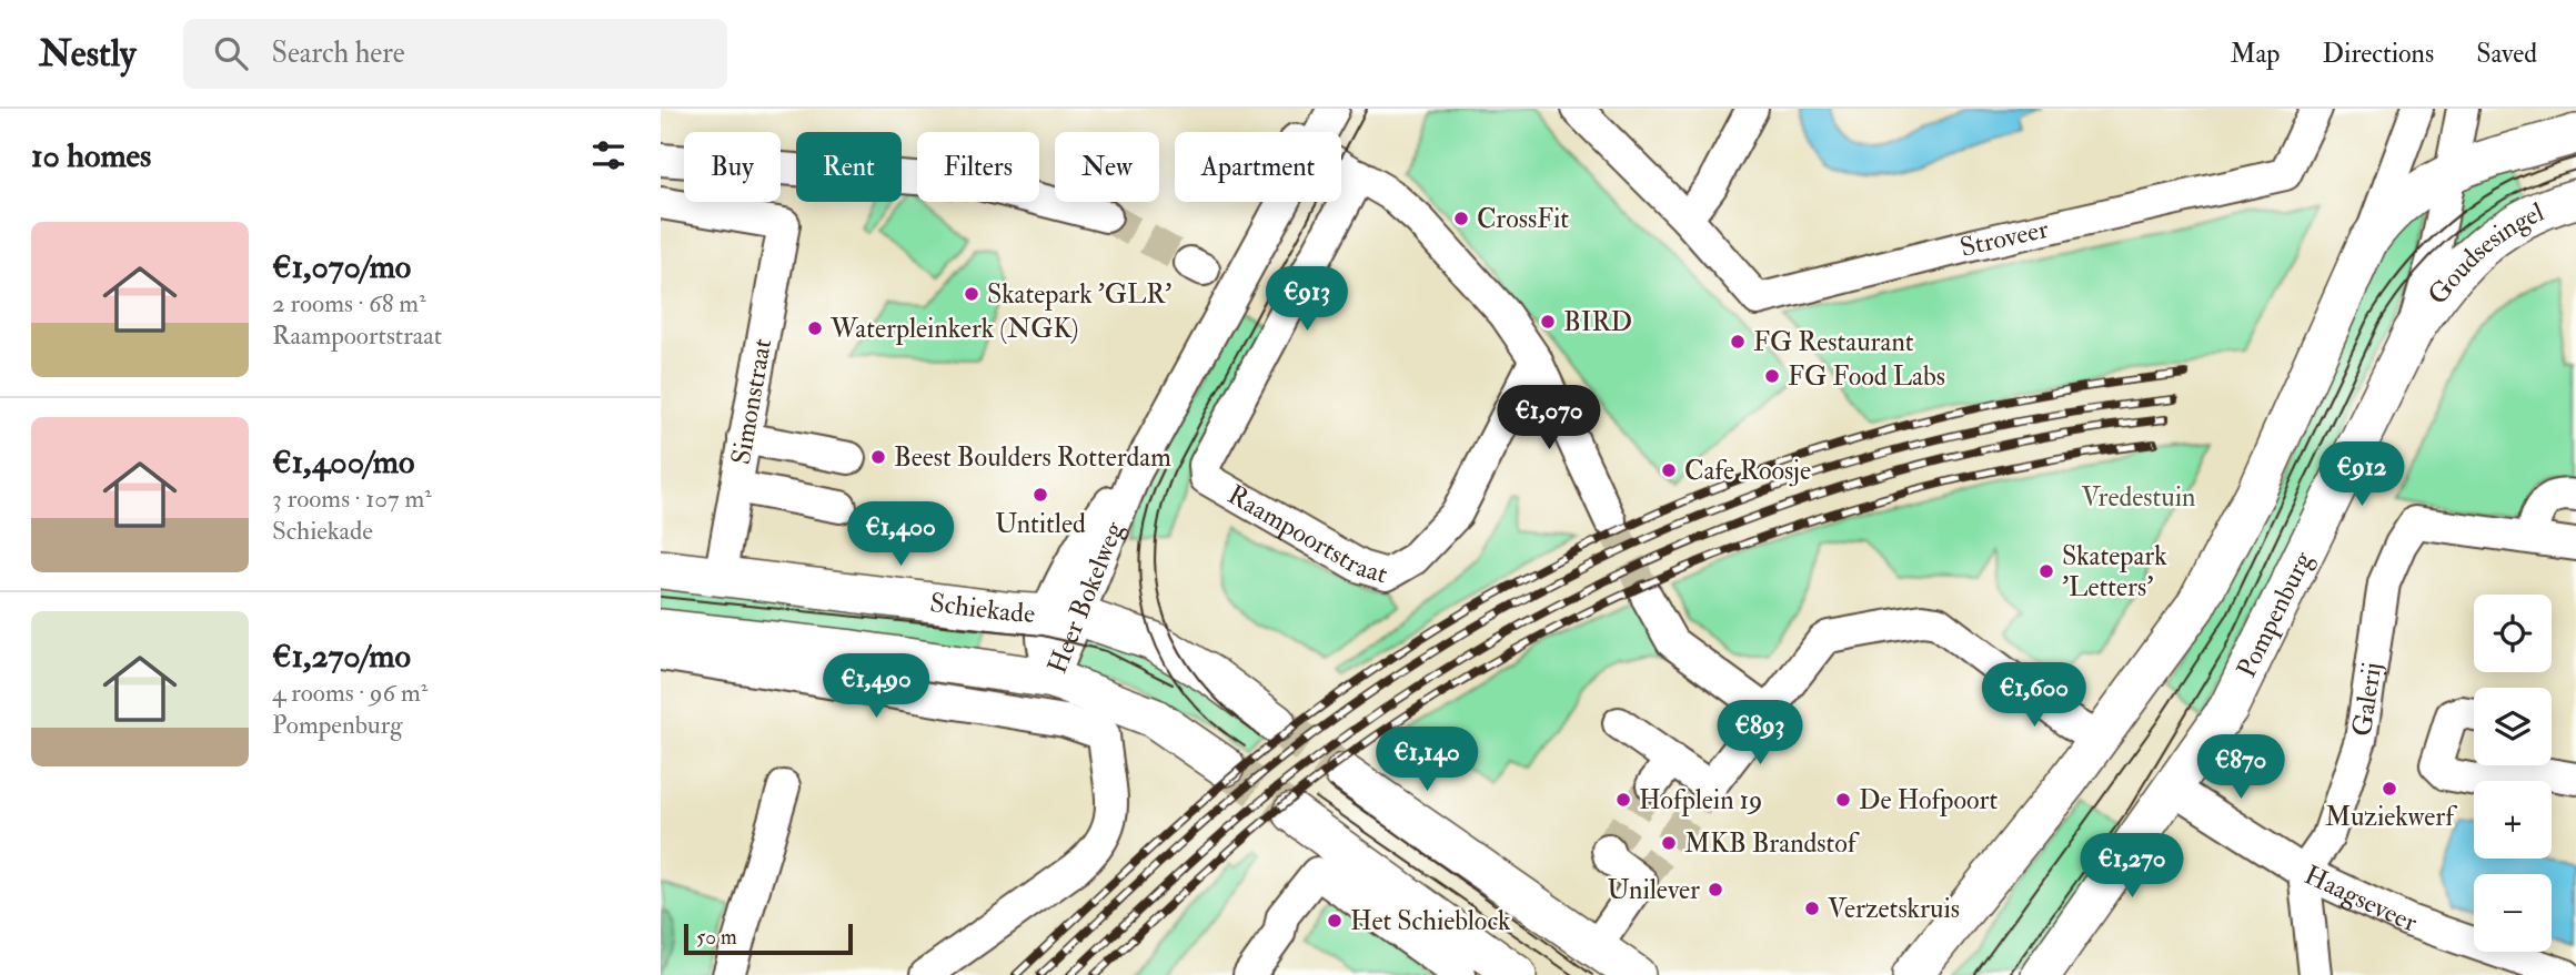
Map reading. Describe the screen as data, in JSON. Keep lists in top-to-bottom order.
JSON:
{
  "streets": {
    "main road": ["Goudsesingel", "Schiekade", "Pompenburg"],
    "street": [
      "Stroveer",
      "Simonstraat",
      "Raampoortstraat",
      "Heer Bokelweg",
      "Galerij",
      "Haagseveer"
    ]
  },
  "crossings": [
    ["Goudsesingel", "Pompenburg"],
    ["Simonstraat", "Schiekade"],
    ["Heer Bokelweg", "Schiekade"],
    ["Pompenburg", "Haagseveer"],
    ["Galerij", "Haagseveer"]
  ],
  "parks": ["Vredestuin"],
  "places": [
    "CrossFit",
    "Skatepark 'GLR'",
    "BIRD",
    "Waterpleinkerk (NGK)",
    "FG Restaurant",
    "FG Food Labs",
    "Beest Boulders Rotterdam",
    "Cafe Roosje",
    "Untitled",
    "Skatepark 'Letters'",
    "Muziekwerf",
    "Hofplein 19",
    "De Hofpoort",
    "MKB Brandstof",
    "Unilever",
    "Verzetskruis",
    "Het Schieblock"
  ],
  "scale_bar": "50 m",
  "page": {
    "header": "Nestly",
    "search": "Search here",
    "nav": ["Map", "Directions", "Saved"],
    "heading": "10 homes",
    "chip": [
      "Buy",
      "Rent",
      "Filters",
      "New",
      "Apartment"
    ],
    "list": [
      {
        "name": "€1,070/mo",
        "note": "2 rooms · 68 m² · Raampoortstraat"
      },
      {
        "name": "€1,400/mo",
        "note": "3 rooms · 107 m² · Schiekade"
      },
      {
        "name": "€1,270/mo",
        "note": "4 rooms · 96 m² · Pompenburg"
      }
    ],
    "price": [
      "€913",
      "€1,070",
      "€912",
      "€1,400",
      "€1,490",
      "€1,600",
      "€893",
      "€1,140",
      "€870",
      "€1,270"
    ],
    "map_buttons": ["+", "−"],
    "scale": "50 m"
  }
}
